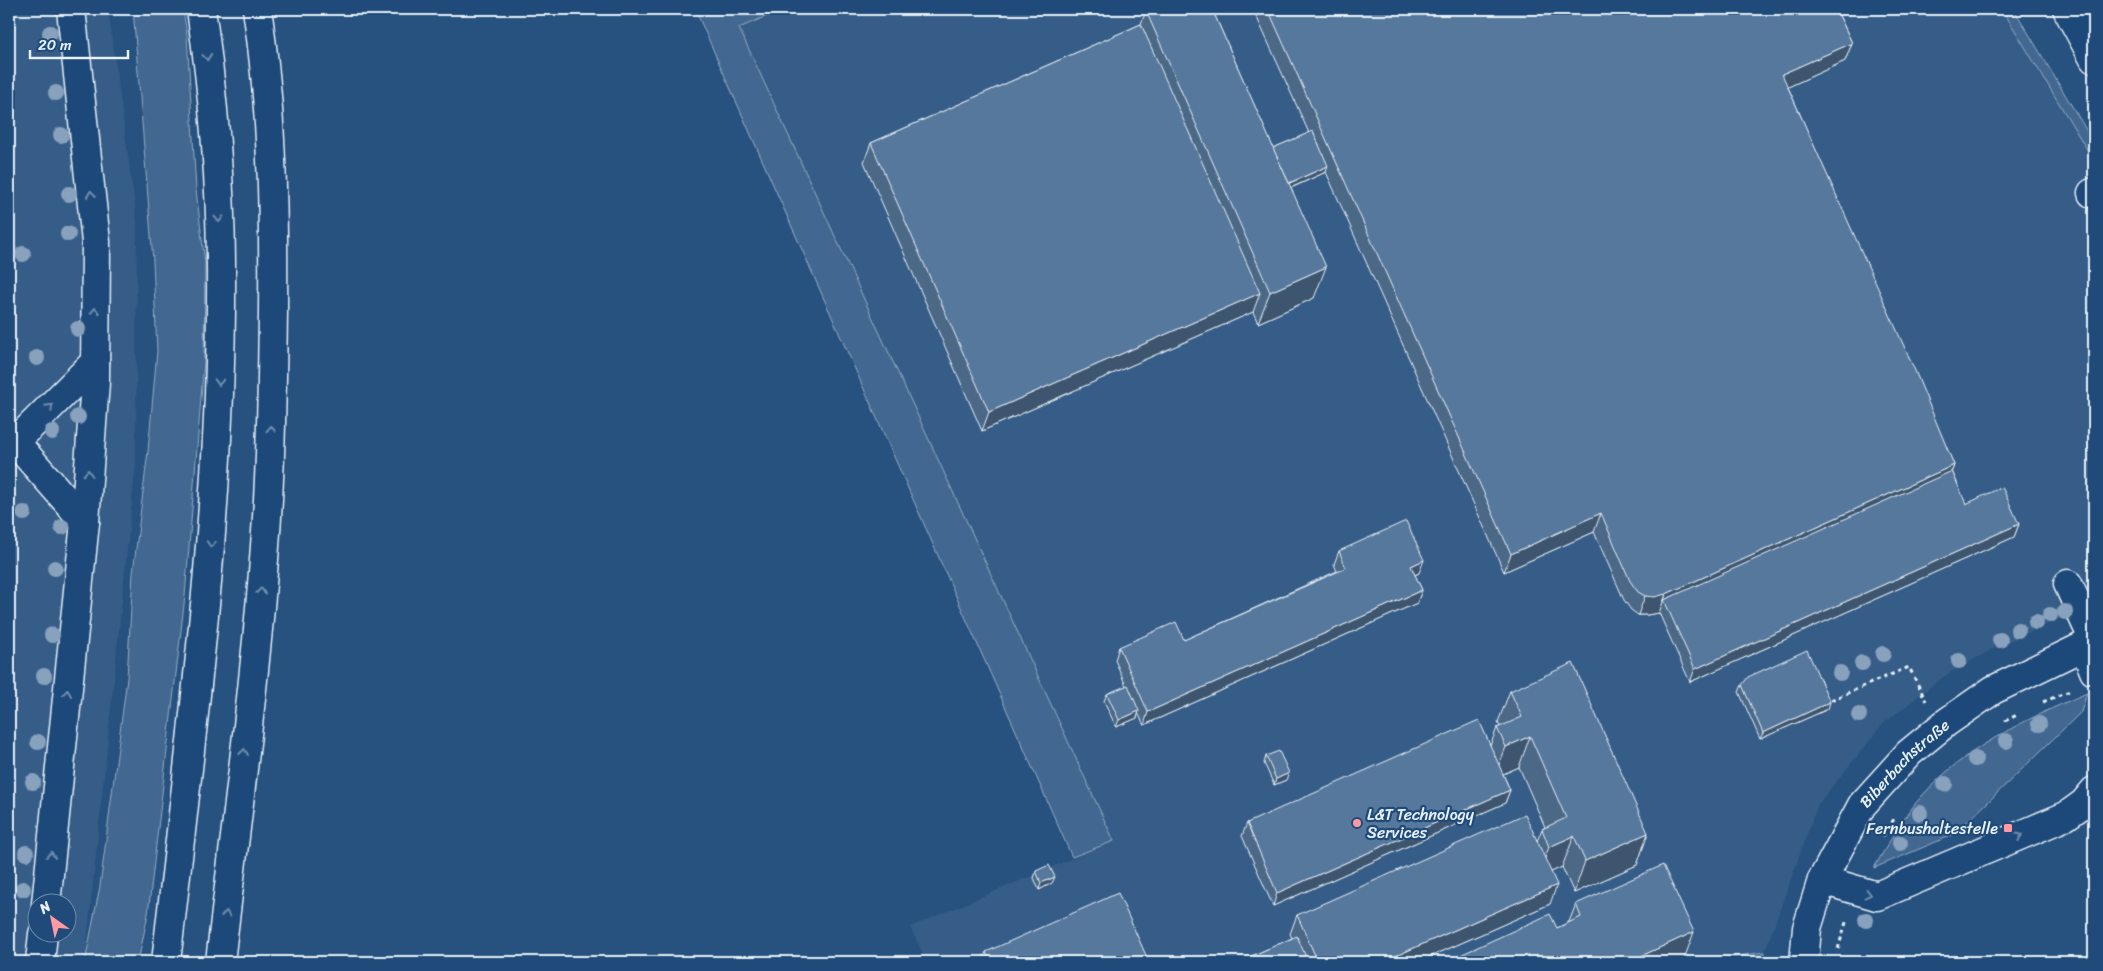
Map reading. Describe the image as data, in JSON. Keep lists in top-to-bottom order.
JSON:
{
  "streets": {
    "main road": ["Biberbachstraße"]
  },
  "places": {
    "other": ["L&T Technology Services"],
    "transit": ["Fernbushaltestelle"]
  },
  "scale_bar": "20 m",
  "north": "top left"
}
